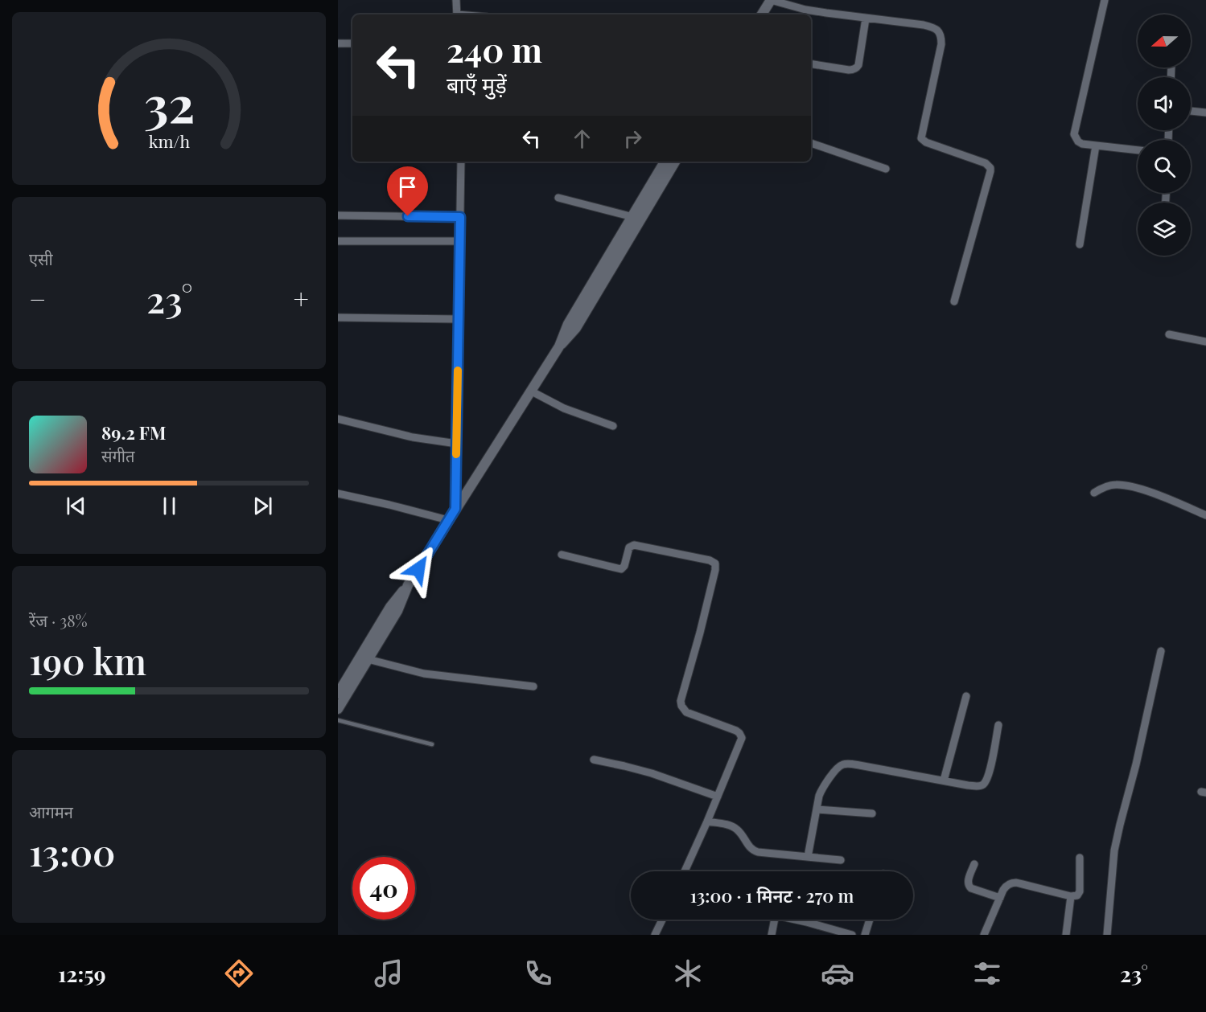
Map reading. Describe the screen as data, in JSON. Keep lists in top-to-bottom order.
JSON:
{
  "north": "left",
  "page": {
    "turn": ["240 m", "बाएँ मुड़ें"],
    "tile": [
      "एसी",
      ["रेंज · 38%", "190 km"],
      ["आगमन", "13:00"]
    ],
    "heat": ["−", "23°", "+"],
    "song": ["89.2 FM", "संगीत"],
    "limit": "40",
    "trip": "13:00 · 1 मिनट · 270 m",
    "tabs": ["12:59", "23°"],
    "gauge": ["32", "km/h"]
  }
}
